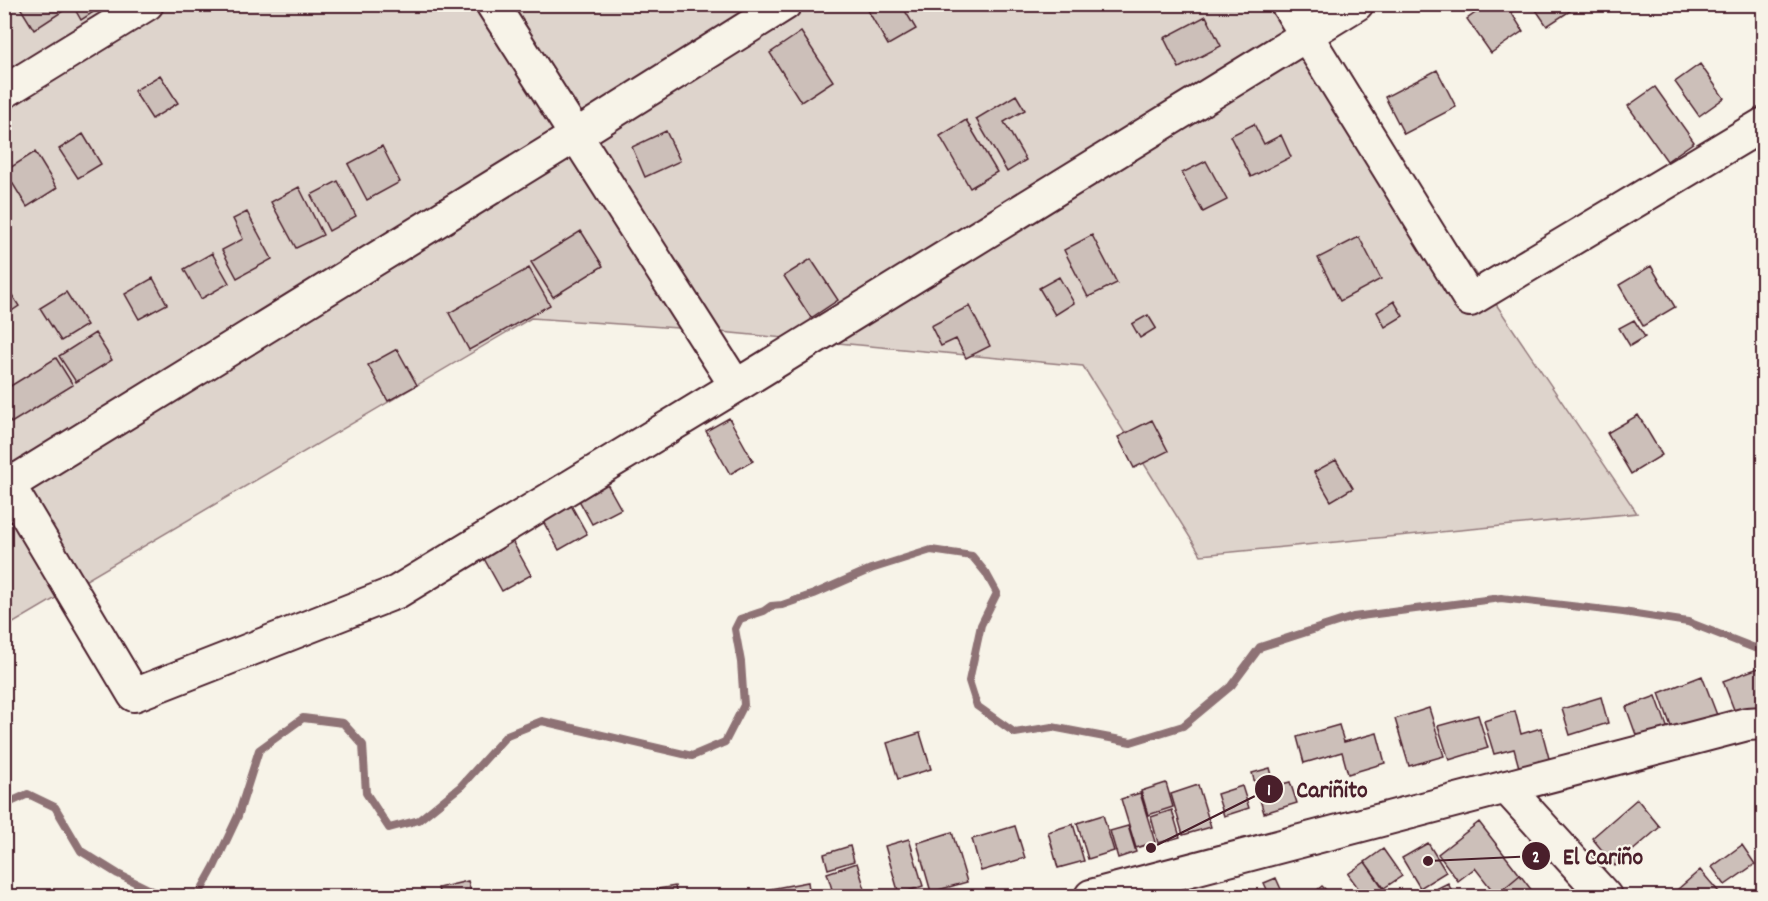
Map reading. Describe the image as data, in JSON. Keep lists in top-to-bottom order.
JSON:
{
  "places": ["Cariñito", "El Cariño"]
}
